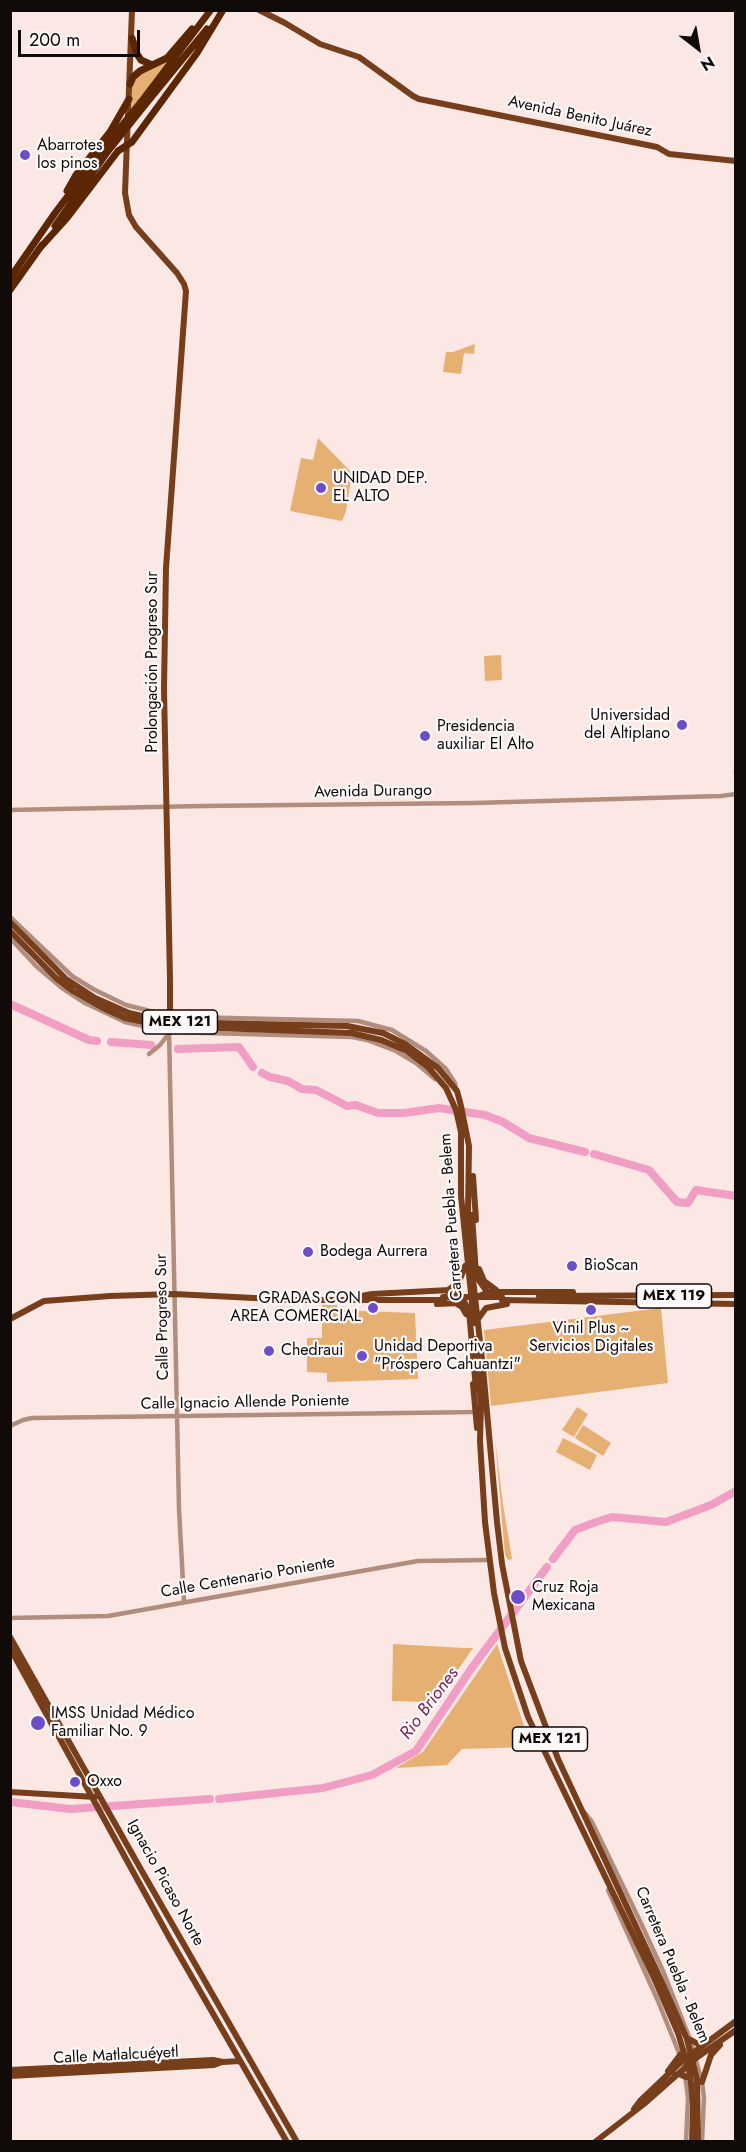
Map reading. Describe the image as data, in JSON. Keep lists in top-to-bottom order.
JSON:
{
  "streets": {
    "main road": [
      "Avenida Benito Juárez",
      "Prolongación Progreso Sur",
      "MEX 121",
      "Carretera Puebla - Belem",
      "MEX 119",
      "Ignacio Picaso Norte",
      "Calle Matlalcuéyetl"
    ],
    "street": [
      "Avenida Durango",
      "Calle Progreso Sur",
      "Calle Ignacio Allende Poniente",
      "Calle Centenario Poniente"
    ]
  },
  "crossings": [
    ["Prolongación Progreso Sur", "Avenida Durango"],
    ["Prolongación Progreso Sur", "Carretera Puebla - Belem"],
    ["Prolongación Progreso Sur", "Calle Progreso Sur"],
    ["Carretera Puebla - Belem", "Calle Ignacio Allende Poniente"],
    ["Carretera Puebla - Belem", "Calle Centenario Poniente"],
    ["Calle Progreso Sur", "Calle Ignacio Allende Poniente"],
    ["Calle Progreso Sur", "Calle Centenario Poniente"],
    ["Ignacio Picaso Norte", "Calle Matlalcuéyetl"]
  ],
  "water": ["Rio Briones"],
  "places": [
    "Abarrotes los pinos",
    "UNIDAD DEP. EL ALTO",
    "Universidad del Altiplano",
    "Presidencia auxiliar El Alto",
    "Bodega Aurrera",
    "BioScan",
    "GRADAS CON AREA COMERCIAL",
    "Vinil Plus ~ Servicios Digitales",
    "Chedraui",
    "Unidad Deportiva \"Próspero Cahuantzi\"",
    "Cruz Roja Mexicana",
    "IMSS Unidad Médico Familiar No. 9",
    "Oxxo"
  ],
  "scale_bar": "200 m",
  "north": "bottom right"
}
